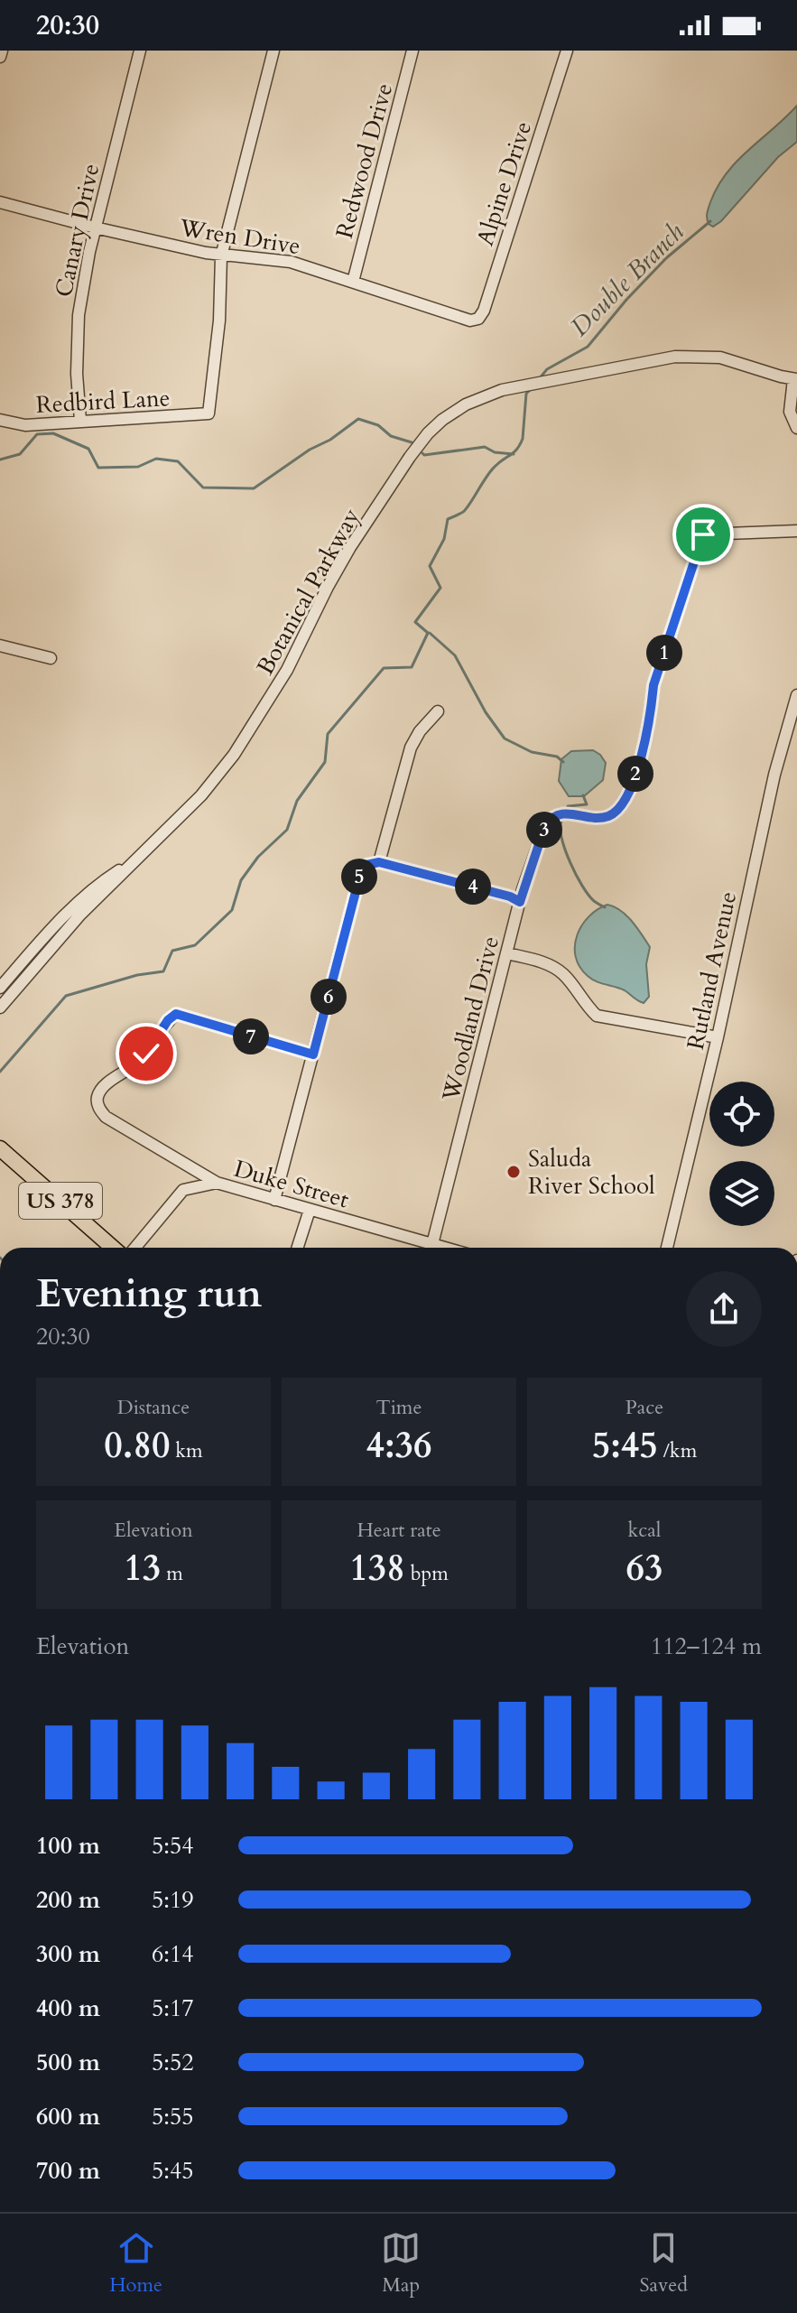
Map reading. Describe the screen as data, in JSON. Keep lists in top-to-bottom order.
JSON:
{
  "streets": {
    "main road": ["US 378"],
    "street": [
      "Redwood Drive",
      "Alpine Drive",
      "Canary Drive",
      "Wren Drive",
      "Redbird Lane",
      "Botanical Parkway",
      "Rutland Avenue",
      "Woodland Drive",
      "Duke Street"
    ]
  },
  "crossings": [
    ["Redwood Drive", "Wren Drive"],
    ["Alpine Drive", "Wren Drive"],
    ["Canary Drive", "Wren Drive"],
    ["Canary Drive", "Redbird Lane"],
    ["Wren Drive", "Redbird Lane"],
    ["Woodland Drive", "Duke Street"]
  ],
  "water": ["Double Branch"],
  "places": ["Saluda River School"],
  "page": {
    "status": "20:30",
    "pins": [
      "1",
      "2",
      "3",
      "5",
      "4",
      "6",
      "7"
    ],
    "heading": ["Evening run", "20:30"],
    "stats": [
      ["Distance", "0.80 km"],
      ["Time", "4:36"],
      ["Pace", "5:45 /km"],
      ["Elevation", "13 m"],
      ["Heart rate", "138 bpm"],
      ["kcal", "63"]
    ],
    "chart": ["Elevation", "112–124 m"],
    "list": [
      {
        "name": "100 m",
        "note": "5:54"
      },
      {
        "name": "200 m",
        "note": "5:19"
      },
      {
        "name": "300 m",
        "note": "6:14"
      },
      {
        "name": "400 m",
        "note": "5:17"
      },
      {
        "name": "500 m",
        "note": "5:52"
      },
      {
        "name": "600 m",
        "note": "5:55"
      },
      {
        "name": "700 m",
        "note": "5:45"
      }
    ],
    "tabs": ["Home", "Map", "Saved"]
  }
}
